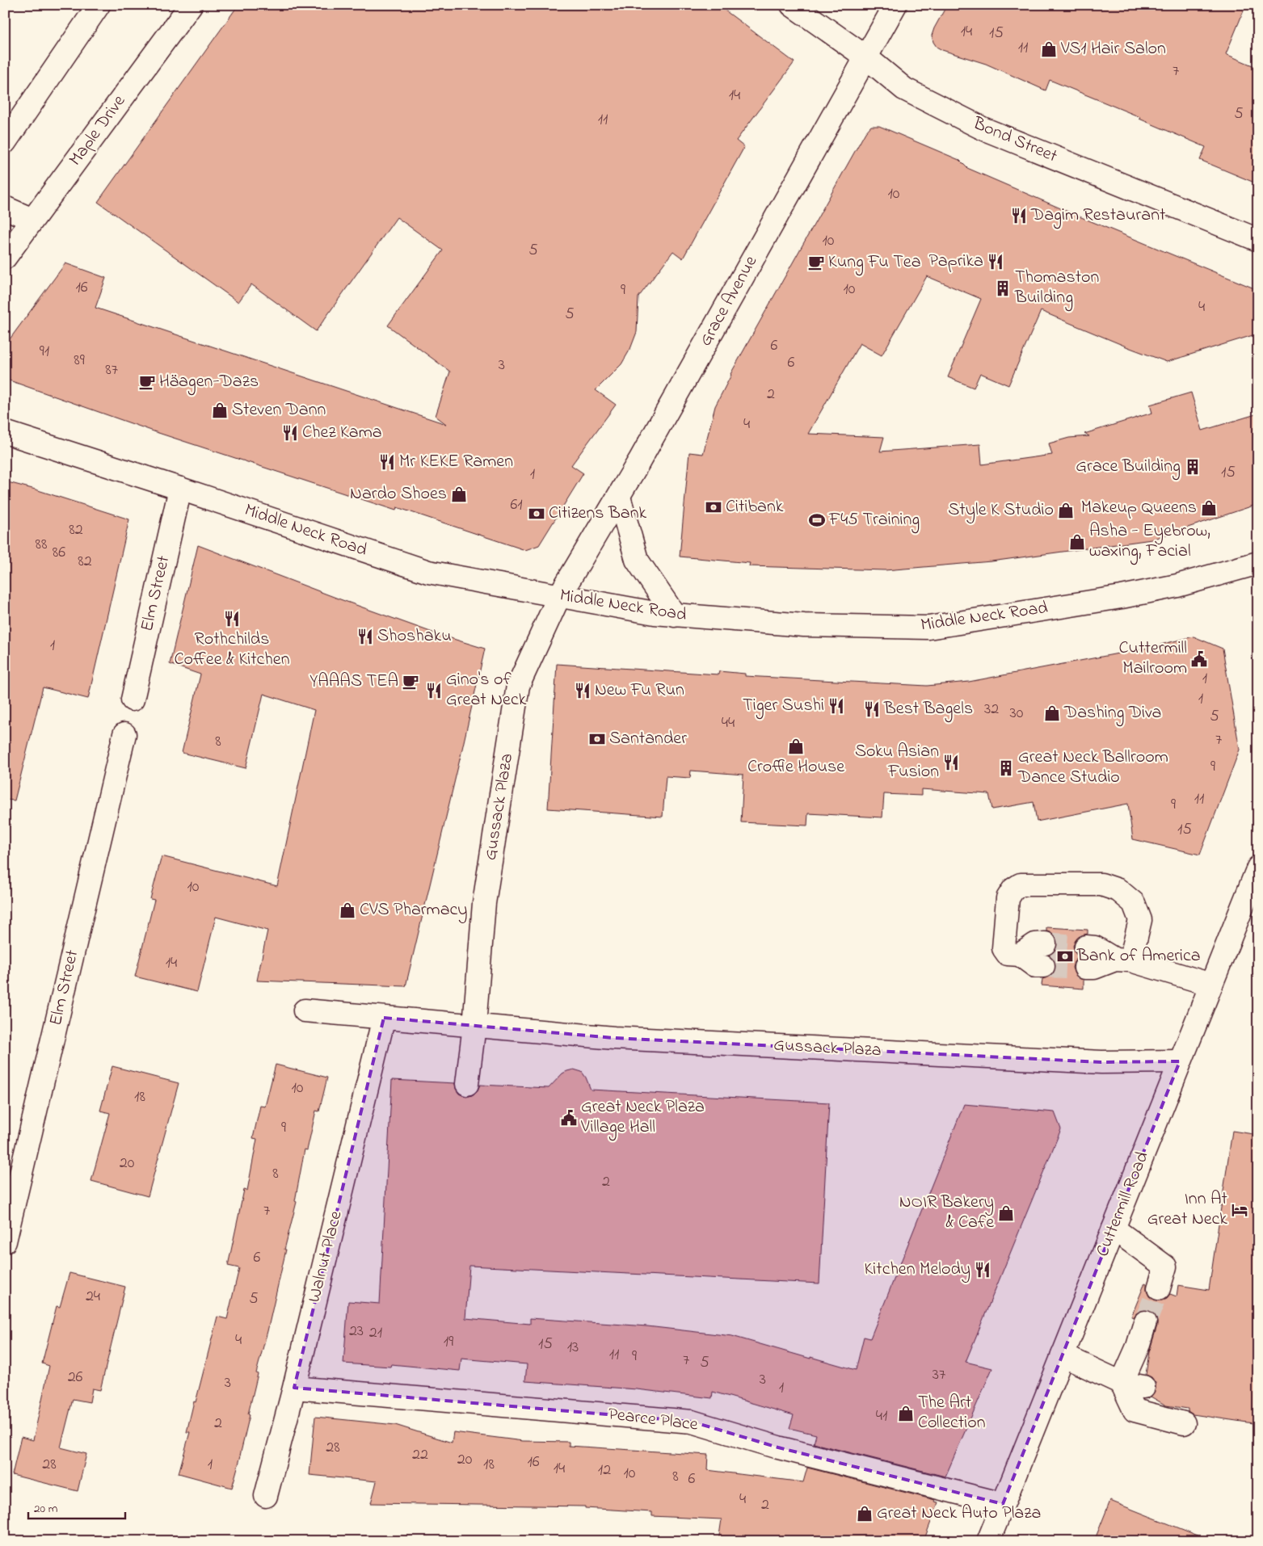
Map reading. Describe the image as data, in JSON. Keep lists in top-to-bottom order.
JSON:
{
  "streets": {
    "street": [
      "Maple Drive",
      "Bond Street",
      "Grace Avenue",
      "Middle Neck Road",
      "Elm Street",
      "Gussack Plaza",
      "Cuttermill Road",
      "Walnut Place",
      "Pearce Place"
    ]
  },
  "crossings": [
    ["Bond Street", "Grace Avenue"],
    ["Grace Avenue", "Middle Neck Road"],
    ["Grace Avenue", "Gussack Plaza"],
    ["Middle Neck Road", "Elm Street"],
    ["Middle Neck Road", "Gussack Plaza"],
    ["Gussack Plaza", "Cuttermill Road"],
    ["Gussack Plaza", "Walnut Place"],
    ["Cuttermill Road", "Pearce Place"],
    ["Walnut Place", "Pearce Place"]
  ],
  "places": {
    "shop": [
      "VS1 Hair Salon",
      "Steven Dann",
      "Nardo Shoes",
      "Makeup Queens",
      "Style K Studio",
      "Asha - Eyebrow, waxing, Facial",
      "Dashing Diva",
      "Croffle House",
      "CVS Pharmacy",
      "NOIR Bakery & Cafe",
      "The Art Collection",
      "Great Neck Auto Plaza"
    ],
    "restaurant": [
      "Dagim Restaurant",
      "Paprika",
      "Chez Kama",
      "Mr KEKE Ramen",
      "Rothchilds Coffee & Kitchen",
      "Shoshaku",
      "Gino's of Great Neck",
      "New Fu Run",
      "Tiger Sushi",
      "Best Bagels",
      "Soku Asian Fusion",
      "Kitchen Melody"
    ],
    "cafe": ["Kung Fu Tea", "Häagen-Dazs", "YAAAS TEA"],
    "building": ["Thomaston Building", "Grace Building", "Great Neck Ballroom Dance Studio"],
    "bank": [
      "Citibank",
      "Citizens Bank",
      "Santander",
      "Bank of America"
    ],
    "sports": ["F45 Training"],
    "public building": ["Cuttermill Mailroom", "Great Neck Plaza Village Hall"],
    "hotel": ["Inn At Great Neck"]
  },
  "house_numbers": [
    "14",
    "15",
    "11",
    "7",
    "14",
    "5",
    "11",
    "10",
    "10",
    "5",
    "16",
    "10",
    "9",
    "4",
    "5",
    "6",
    "91",
    "89",
    "6",
    "3",
    "87",
    "2",
    "4",
    "15",
    "1",
    "61",
    "82",
    "88",
    "86",
    "82",
    "1",
    "1",
    "1",
    "32",
    "30",
    "5",
    "44",
    "7",
    "8",
    "9",
    "11",
    "9",
    "15",
    "10",
    "14",
    "10",
    "18",
    "9",
    "20",
    "8",
    "2",
    "7",
    "6",
    "24",
    "5",
    "23",
    "21",
    "4",
    "19",
    "15",
    "13",
    "11",
    "9",
    "7",
    "5",
    "37",
    "26",
    "3",
    "3",
    "1",
    "41",
    "2",
    "28",
    "22",
    "20",
    "16",
    "28",
    "1",
    "18",
    "14",
    "12",
    "10",
    "8",
    "6",
    "4",
    "2"
  ],
  "scale_bar": "20 m"
}
